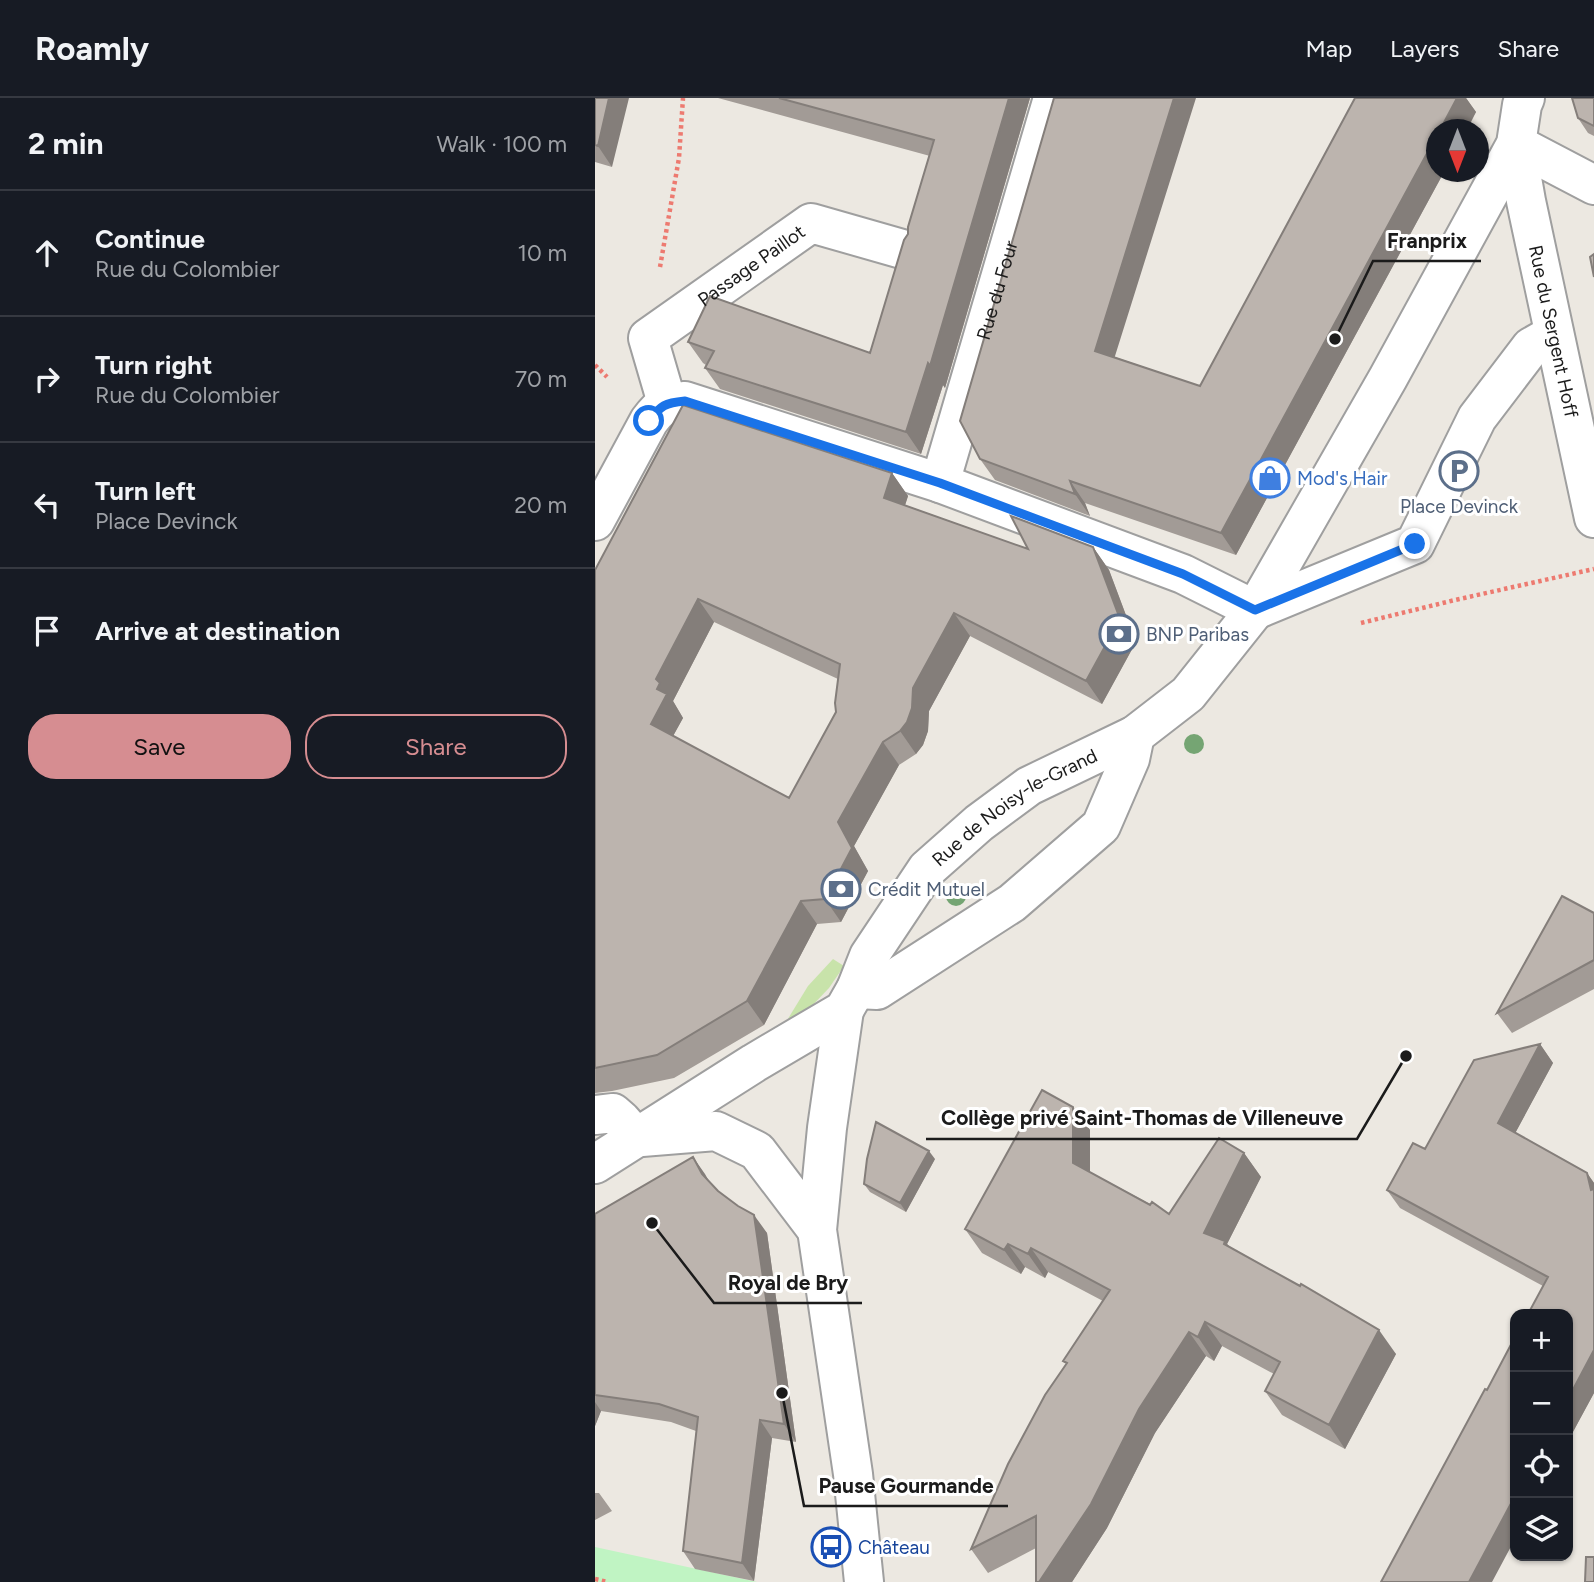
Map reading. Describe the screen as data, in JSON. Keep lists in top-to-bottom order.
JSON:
{
  "streets": {
    "street": [
      "Passage Paillot",
      "Rue du Four",
      "Rue du Sergent Hoff",
      "Rue de Noisy-le-Grand"
    ]
  },
  "crossings": [
    ["Rue du Sergent Hoff", "Rue de Noisy-le-Grand"]
  ],
  "places": {
    "other": [
      "Franprix",
      "Collège privé Saint-Thomas de Villeneuve",
      "Royal de Bry",
      "Pause Gourmande"
    ],
    "parking": ["Place Devinck"],
    "shop": ["Mod's Hair"],
    "bank": ["BNP Paribas", "Crédit Mutuel"],
    "bus stop": ["Château"]
  },
  "north": "bottom",
  "page": {
    "header": "Roamly",
    "nav": ["Map", "Layers", "Share"],
    "heading": ["2 min", "Walk · 100 m"],
    "list": [
      ["Continue", "Rue du Colombier", "10 m"],
      ["Turn right", "Rue du Colombier", "70 m"],
      ["Turn left", "Place Devinck", "20 m"],
      "Arrive at destination"
    ],
    "buttons": ["Save", "Share"],
    "map_buttons": ["+", "−"]
  }
}
